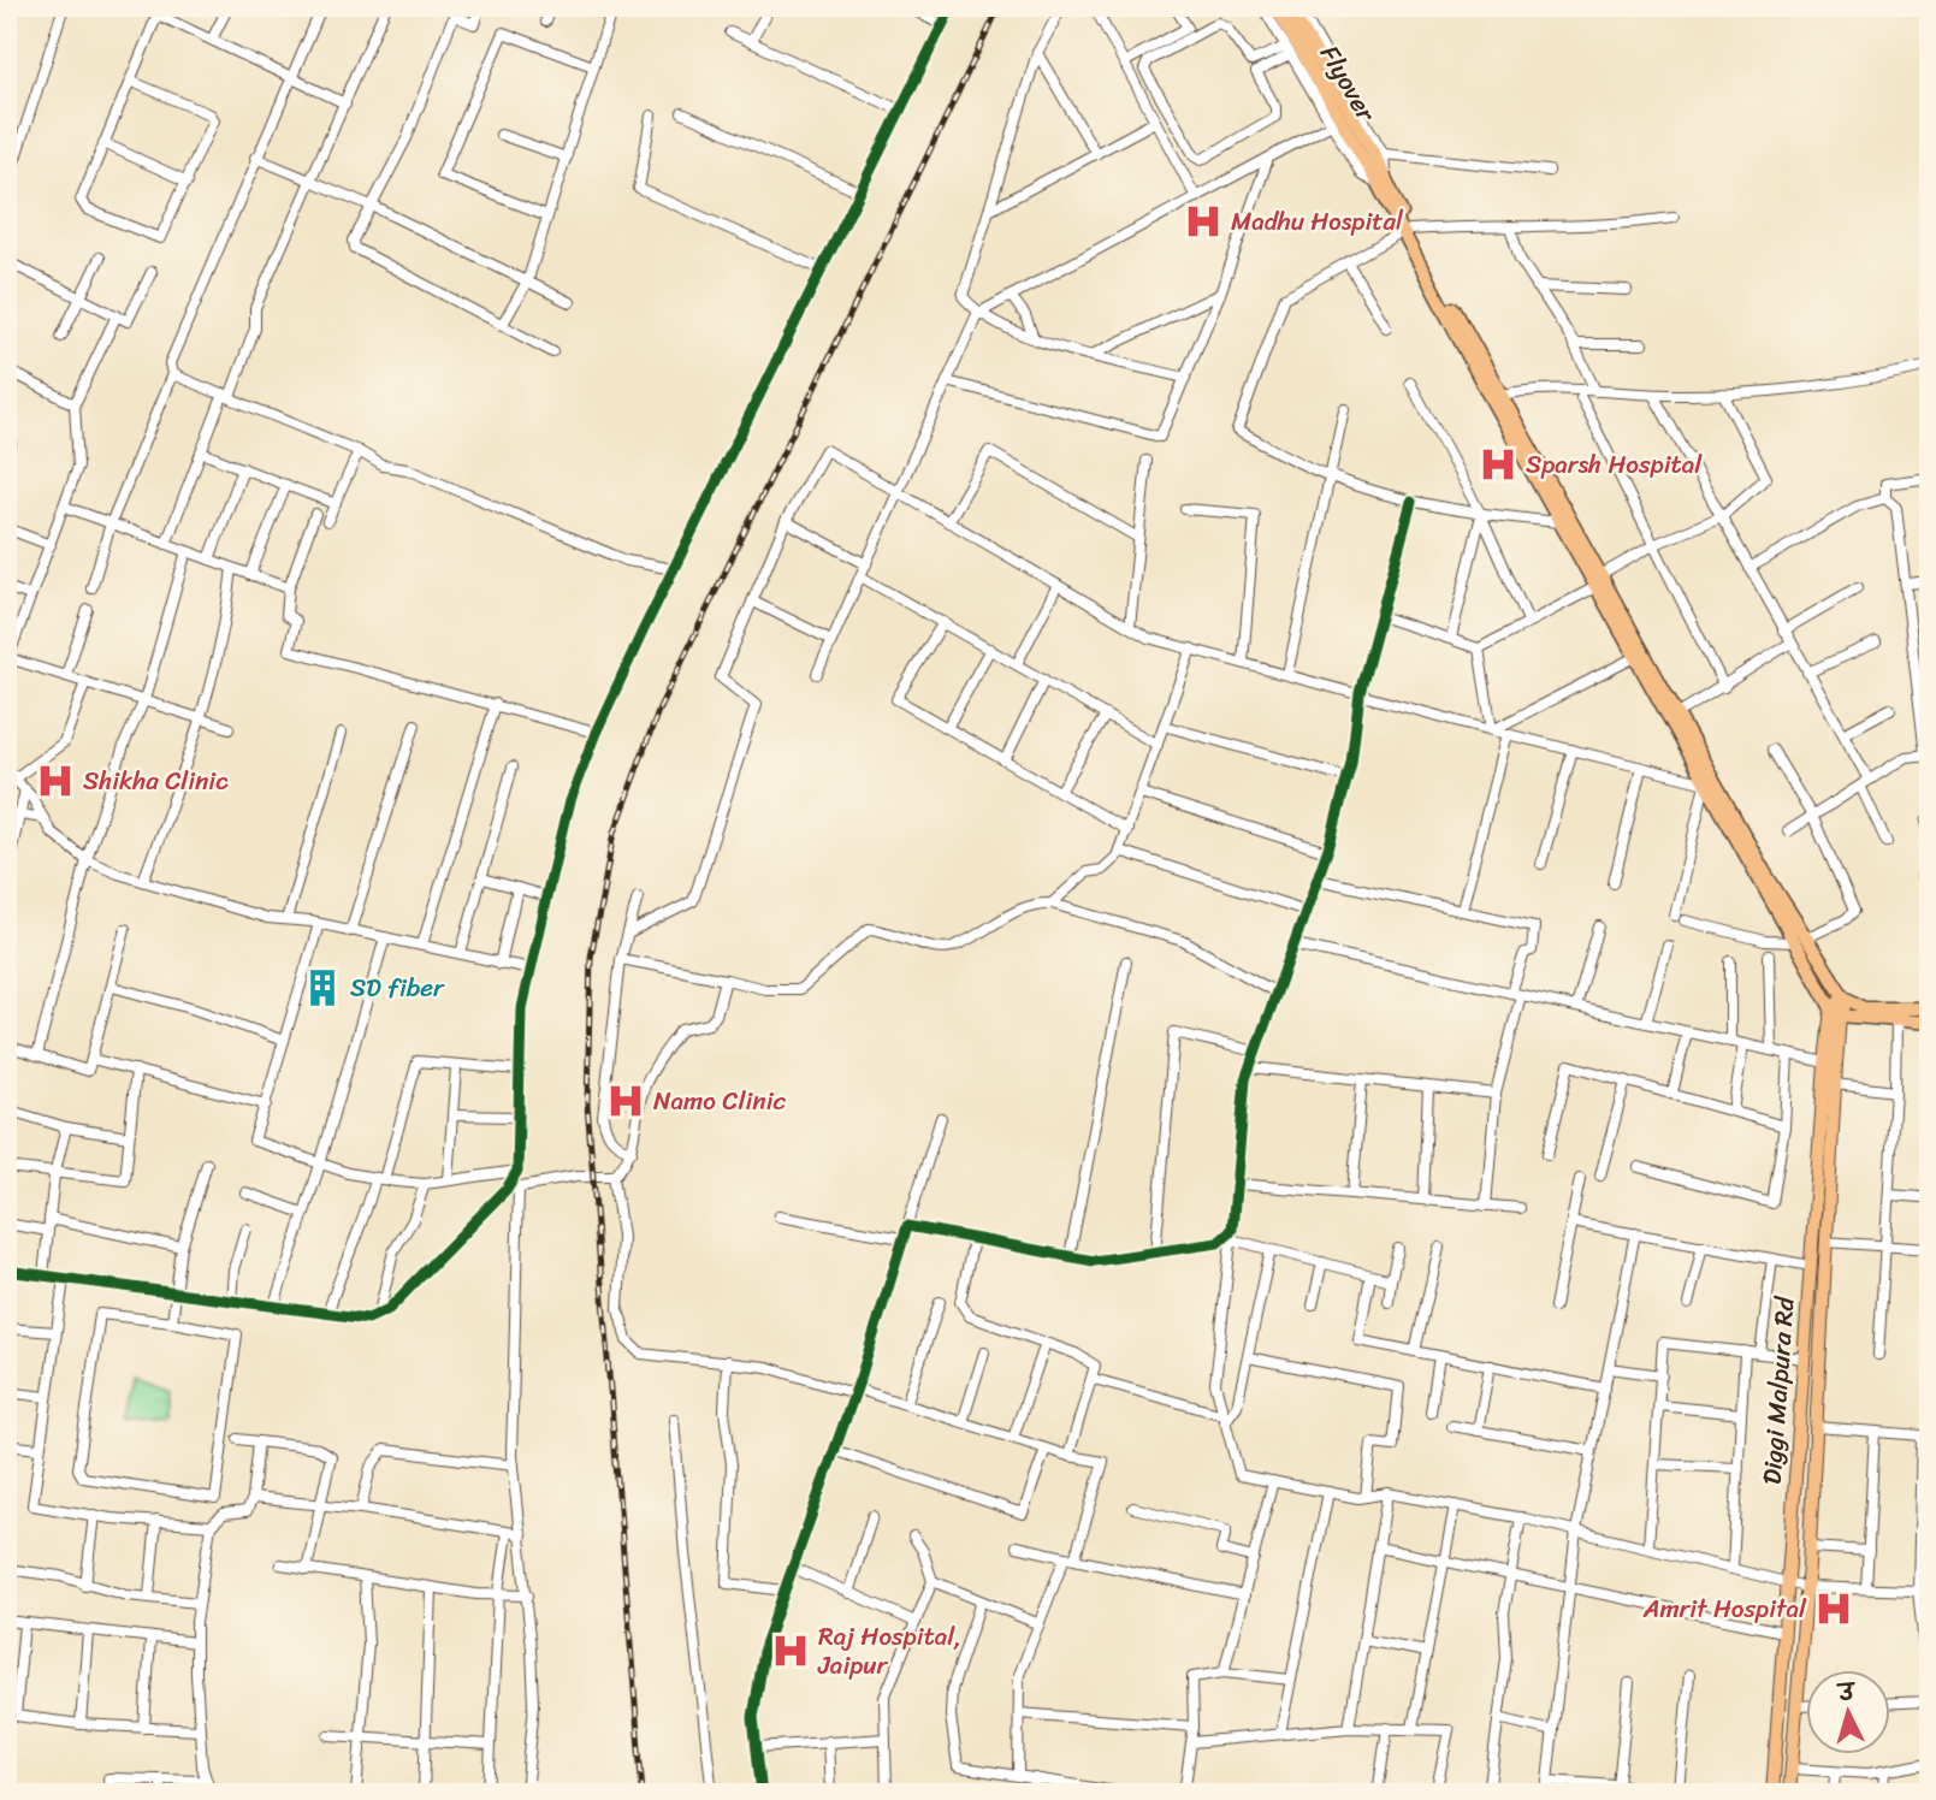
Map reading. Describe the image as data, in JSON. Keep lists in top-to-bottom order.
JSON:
{
  "streets": {
    "highway": ["Flyover"],
    "main road": ["Diggi Malpura Rd"]
  },
  "places": {
    "hospital": [
      "Madhu Hospital",
      "Sparsh Hospital",
      "Shikha Clinic",
      "Namo Clinic",
      "Amrit Hospital",
      "Raj Hospital, Jaipur"
    ],
    "building": ["SD fiber"]
  },
  "north": "top"
}
